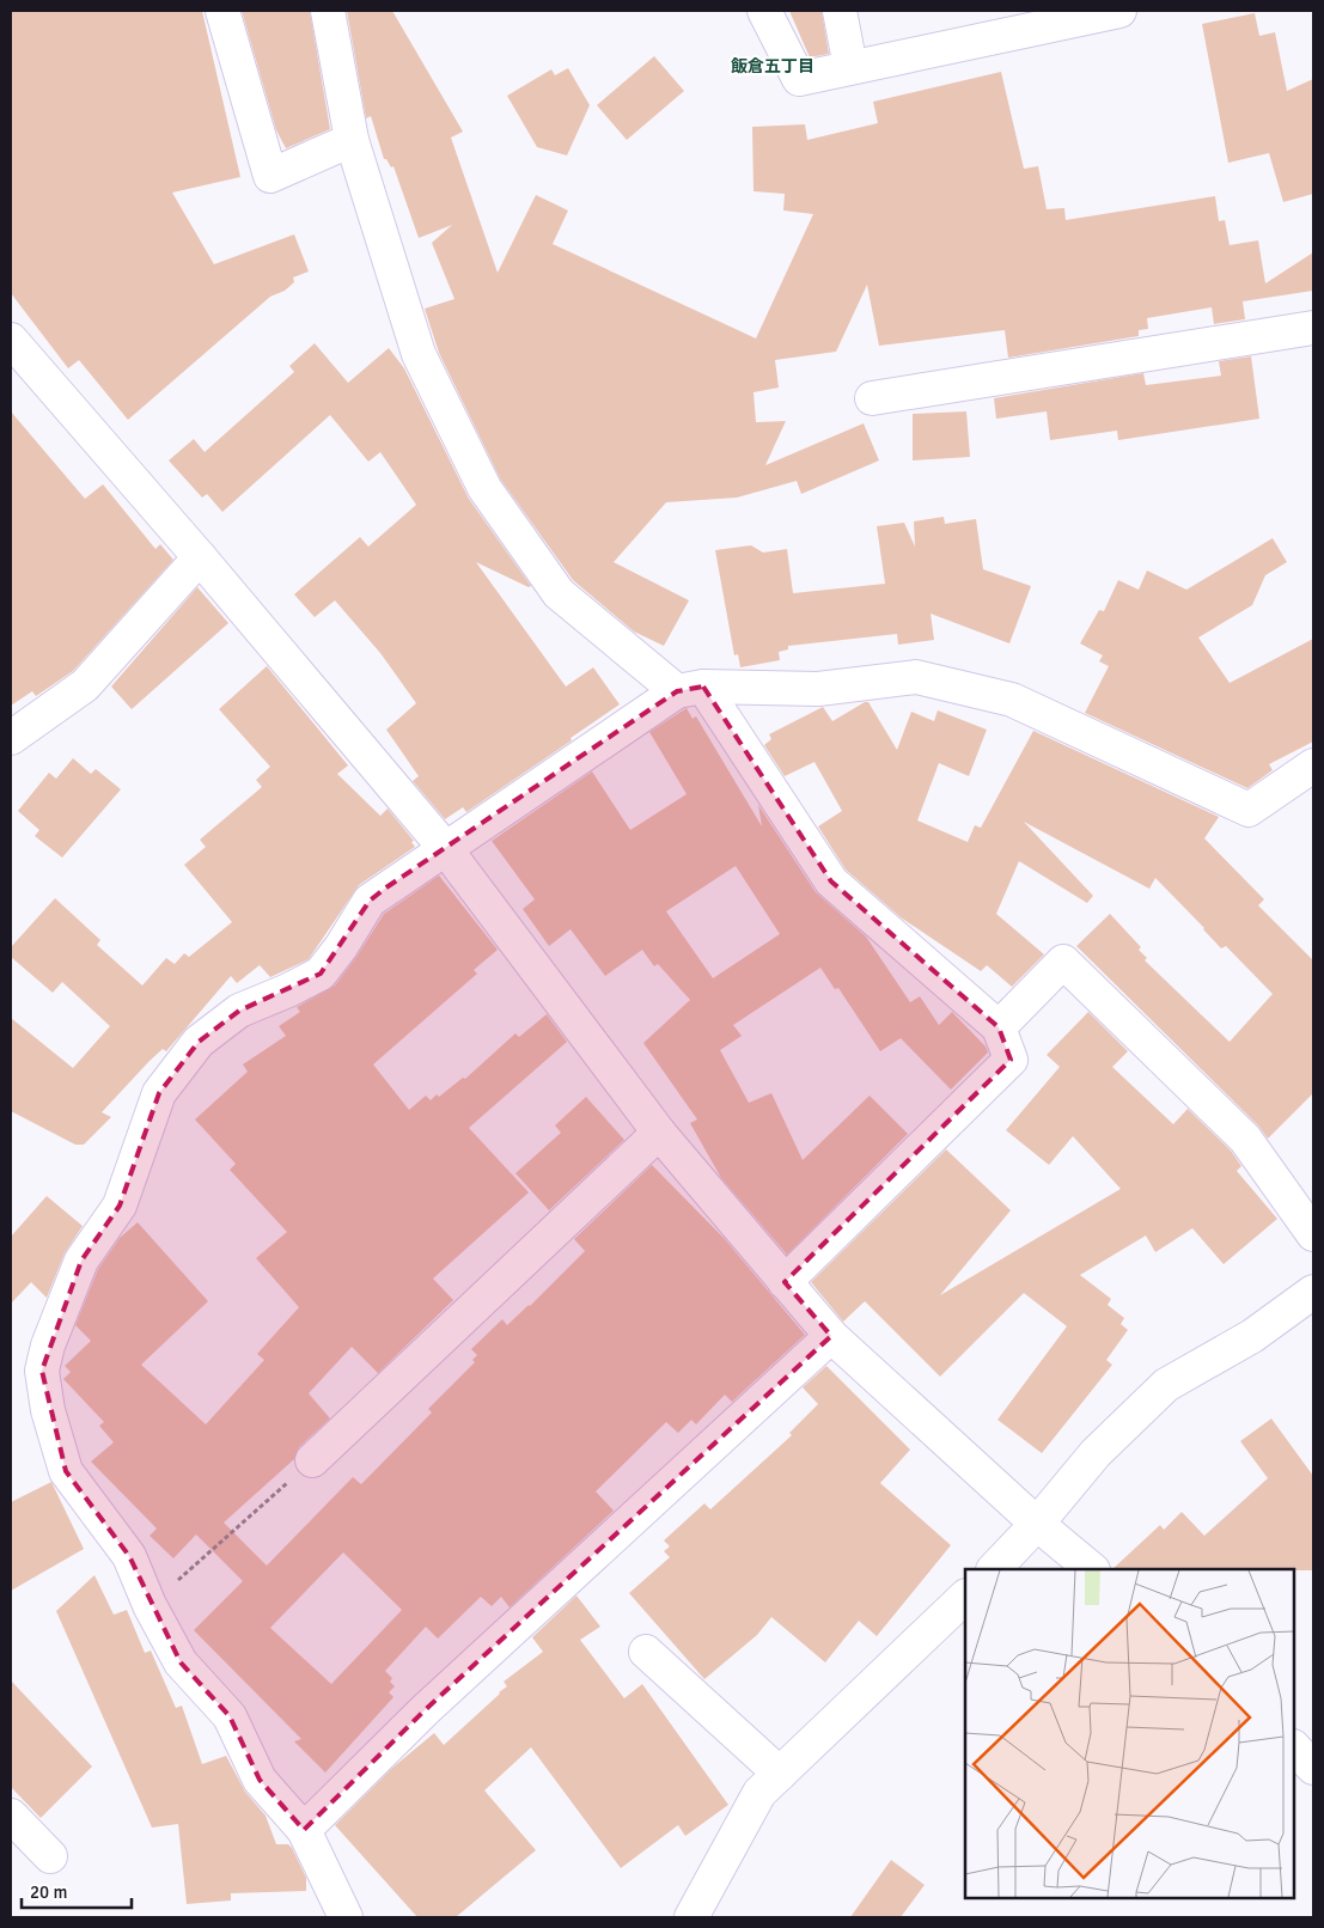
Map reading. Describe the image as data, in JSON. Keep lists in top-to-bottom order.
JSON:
{
  "districts": ["飯倉五丁目"],
  "scale_bar": "20 m"
}
